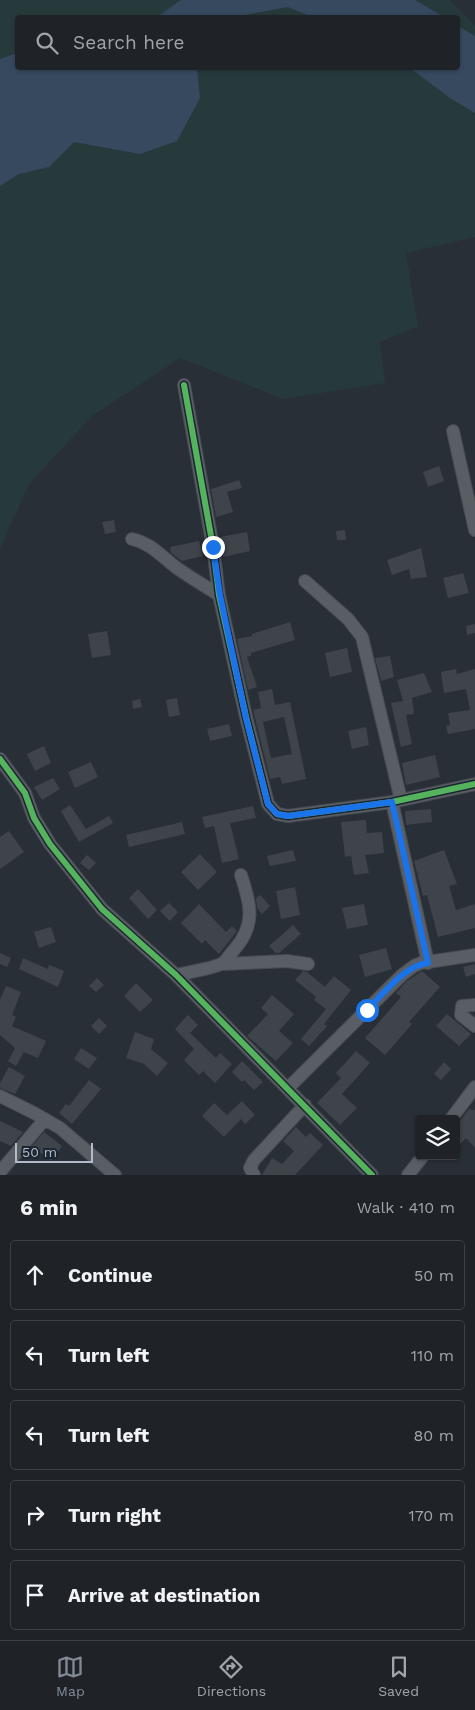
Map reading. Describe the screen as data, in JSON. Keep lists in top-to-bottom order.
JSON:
{
  "scale_bar": "50 m",
  "page": {
    "search": "Search here",
    "scale": "50 m",
    "heading": ["6 min", "Walk · 410 m"],
    "list": [
      ["Continue", "50 m"],
      ["Turn left", "110 m"],
      ["Turn left", "80 m"],
      ["Turn right", "170 m"],
      "Arrive at destination"
    ],
    "nav": ["Map", "Directions", "Saved"]
  }
}
